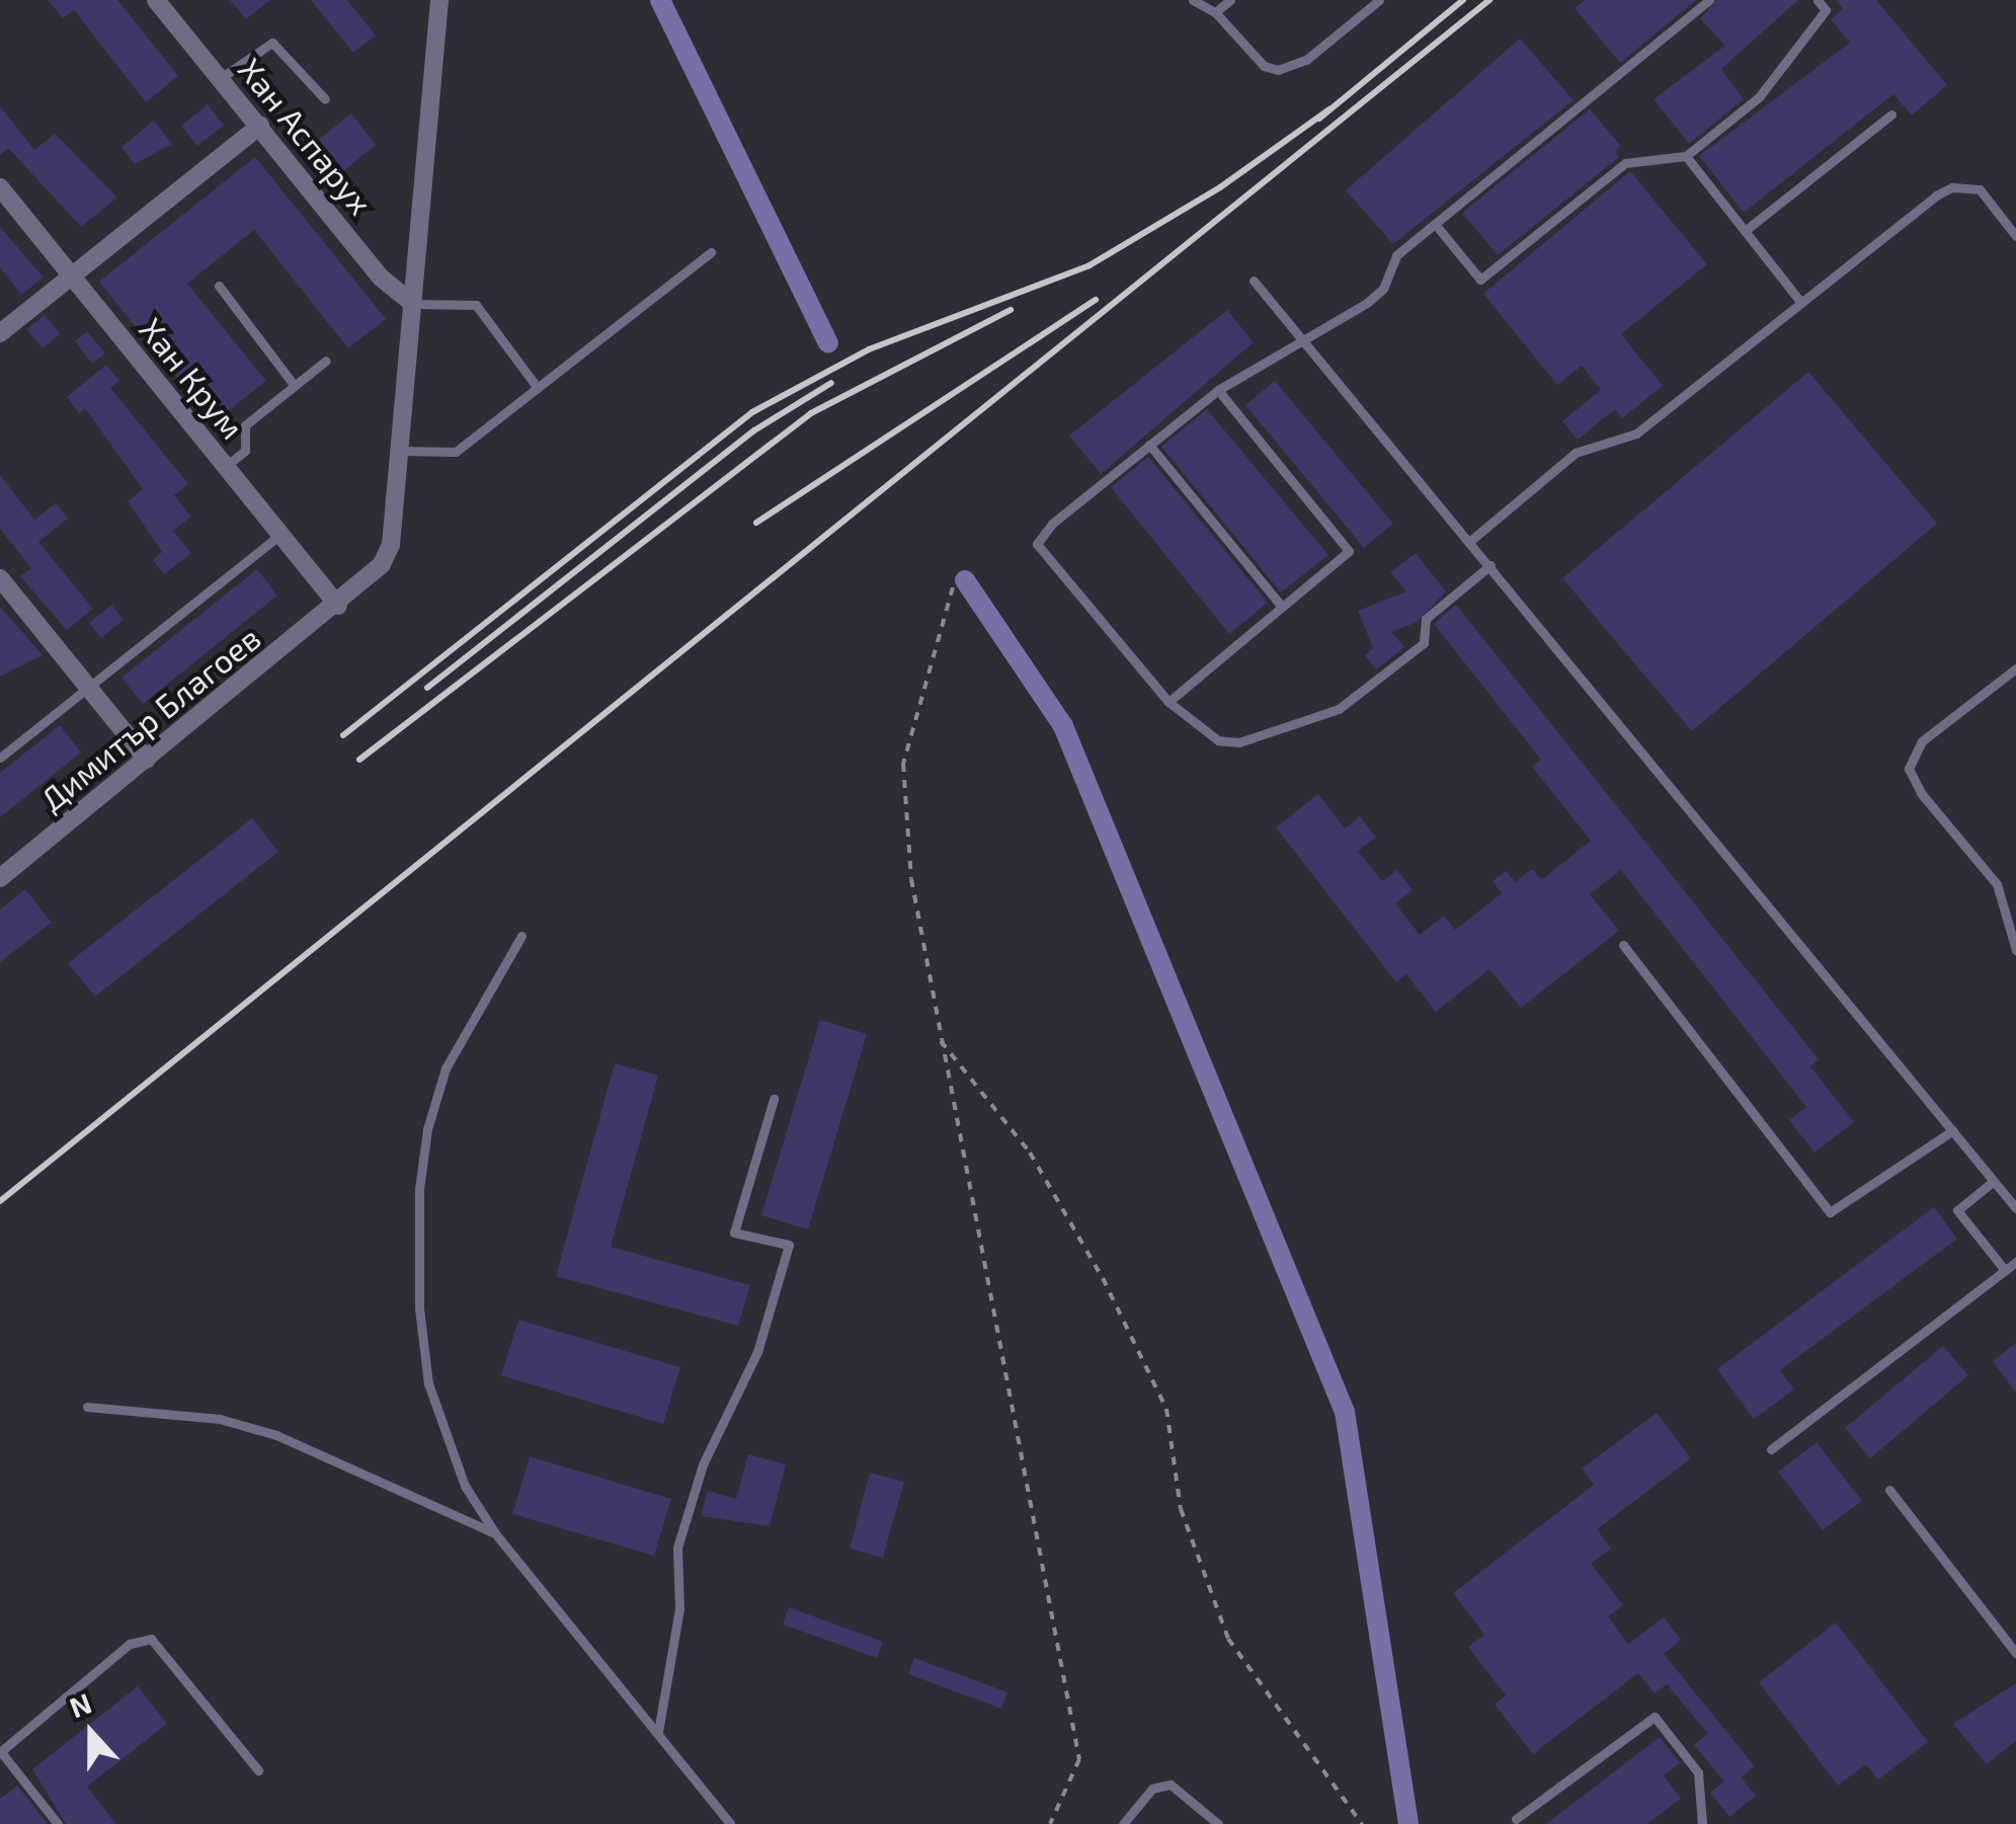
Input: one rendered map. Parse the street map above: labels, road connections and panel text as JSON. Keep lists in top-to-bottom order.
{
  "streets": {
    "street": ["Хан Аспарух", "Хан Крум", "Димитър Благоев"]
  },
  "crossings": [
    ["Хан Аспарух", "Димитър Благоев"],
    ["Хан Крум", "Димитър Благоев"]
  ],
  "north": "top"
}
